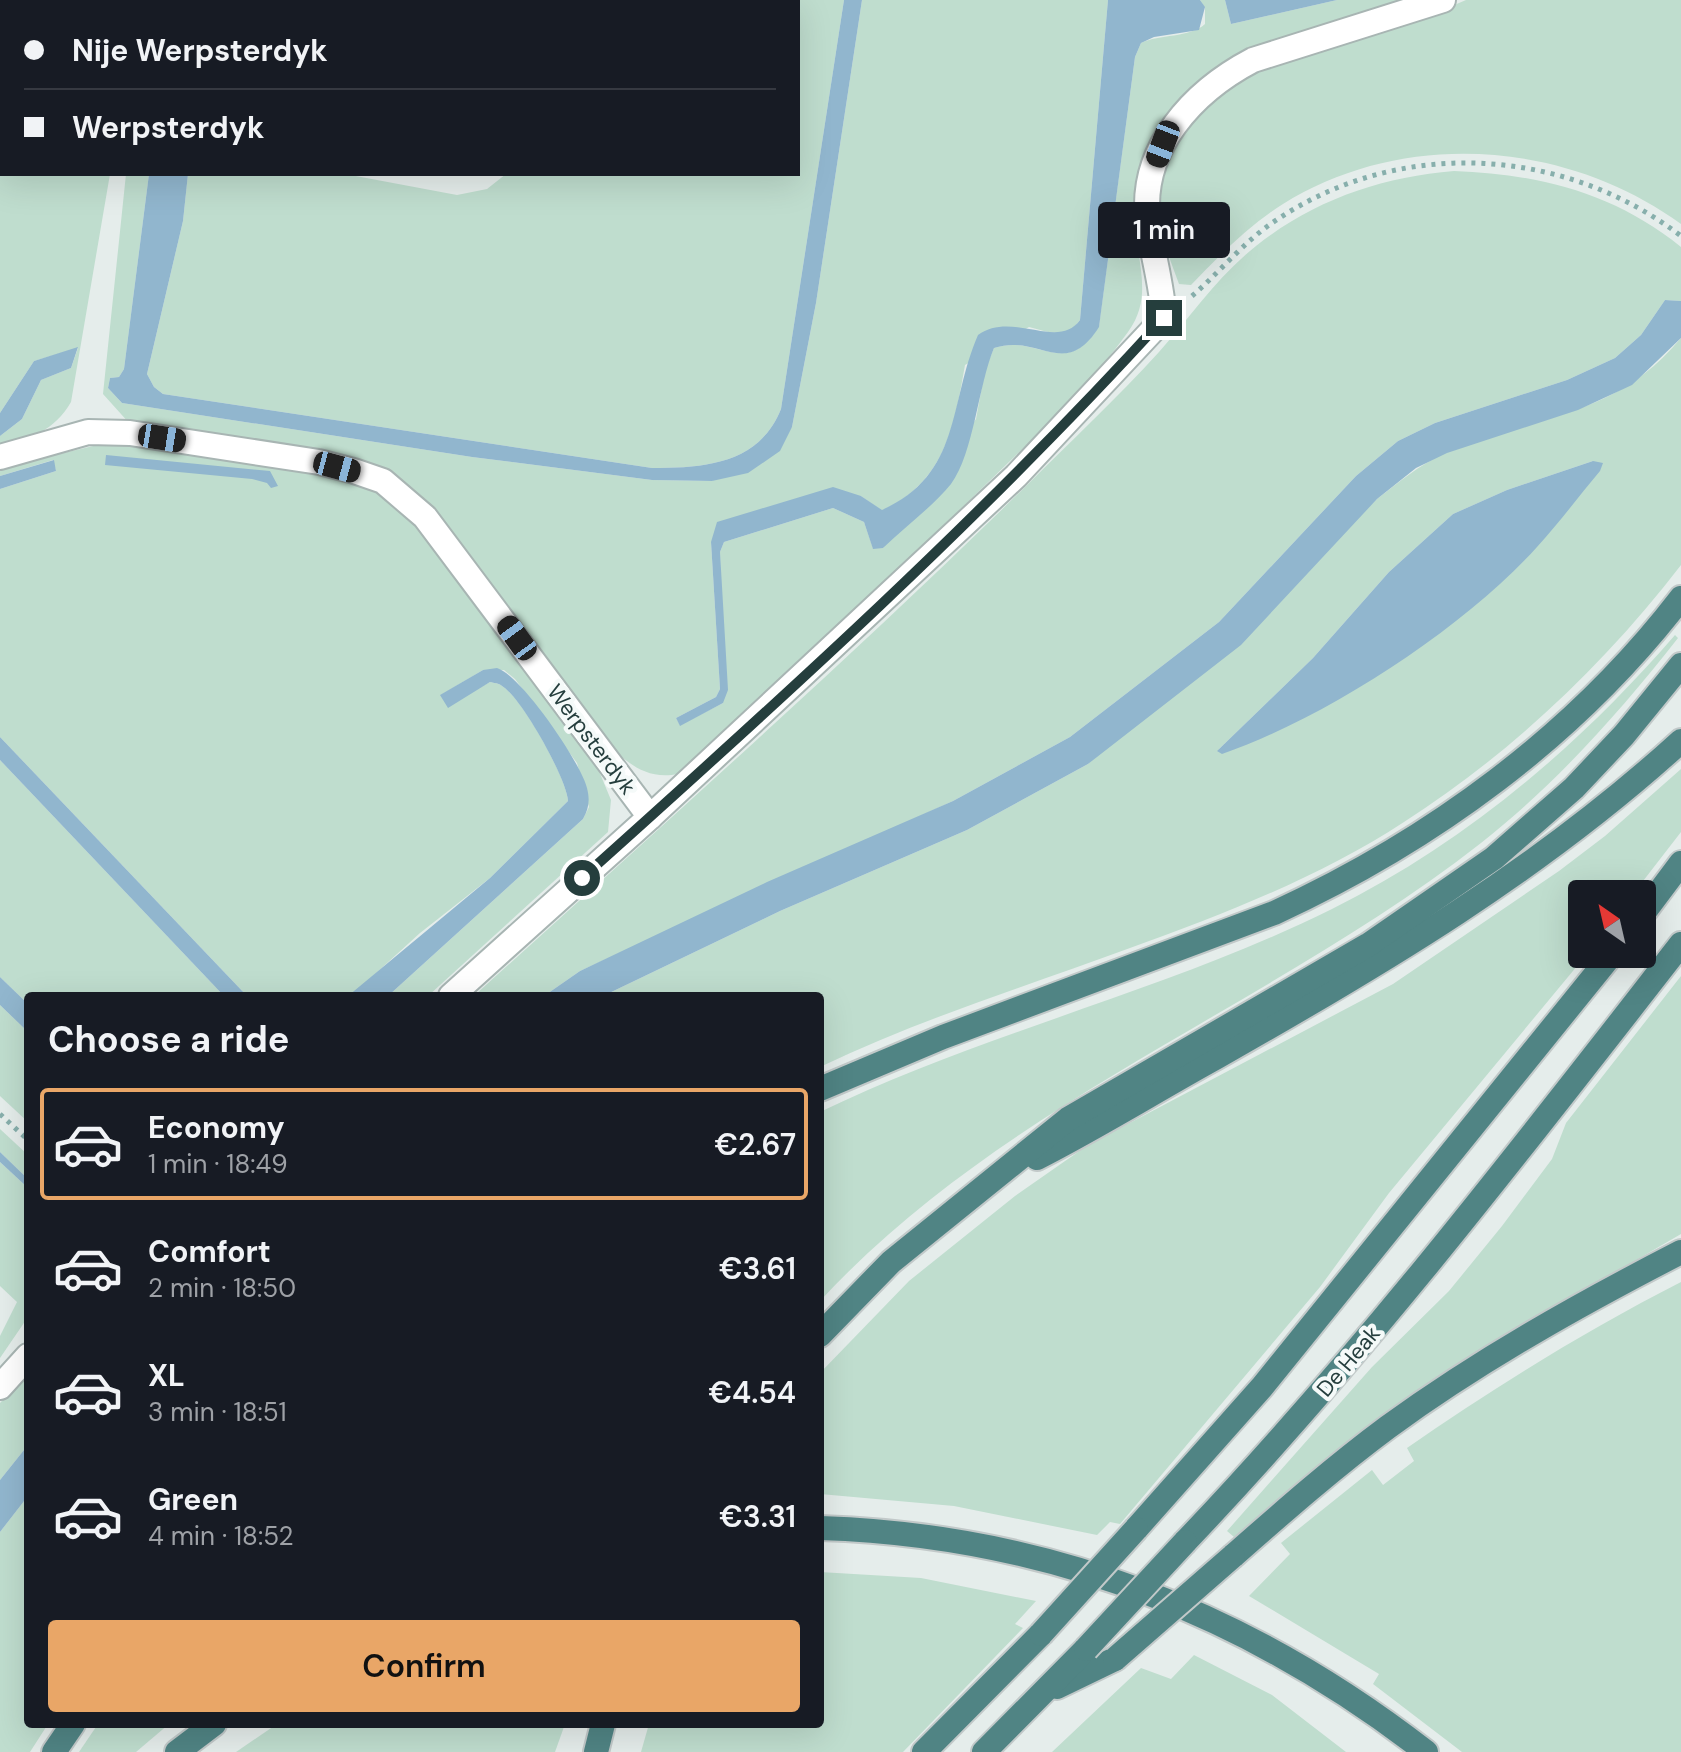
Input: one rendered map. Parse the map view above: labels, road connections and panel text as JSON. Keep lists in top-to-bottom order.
{
  "streets": {
    "highway": ["De Heak"],
    "lane": ["Werpsterdyk"]
  },
  "north": "top left",
  "page": {
    "banner": ["Nije Werpsterdyk", "Werpsterdyk"],
    "bubble": "1 min",
    "heading": "Choose a ride",
    "list": [
      {
        "name": "Economy",
        "note": "1 min · 18:49",
        "value": "€2.67"
      },
      {
        "name": "Comfort",
        "note": "2 min · 18:50",
        "value": "€3.61"
      },
      {
        "name": "XL",
        "note": "3 min · 18:51",
        "value": "€4.54"
      },
      {
        "name": "Green",
        "note": "4 min · 18:52",
        "value": "€3.31"
      }
    ],
    "buttons": "Confirm"
  }
}
